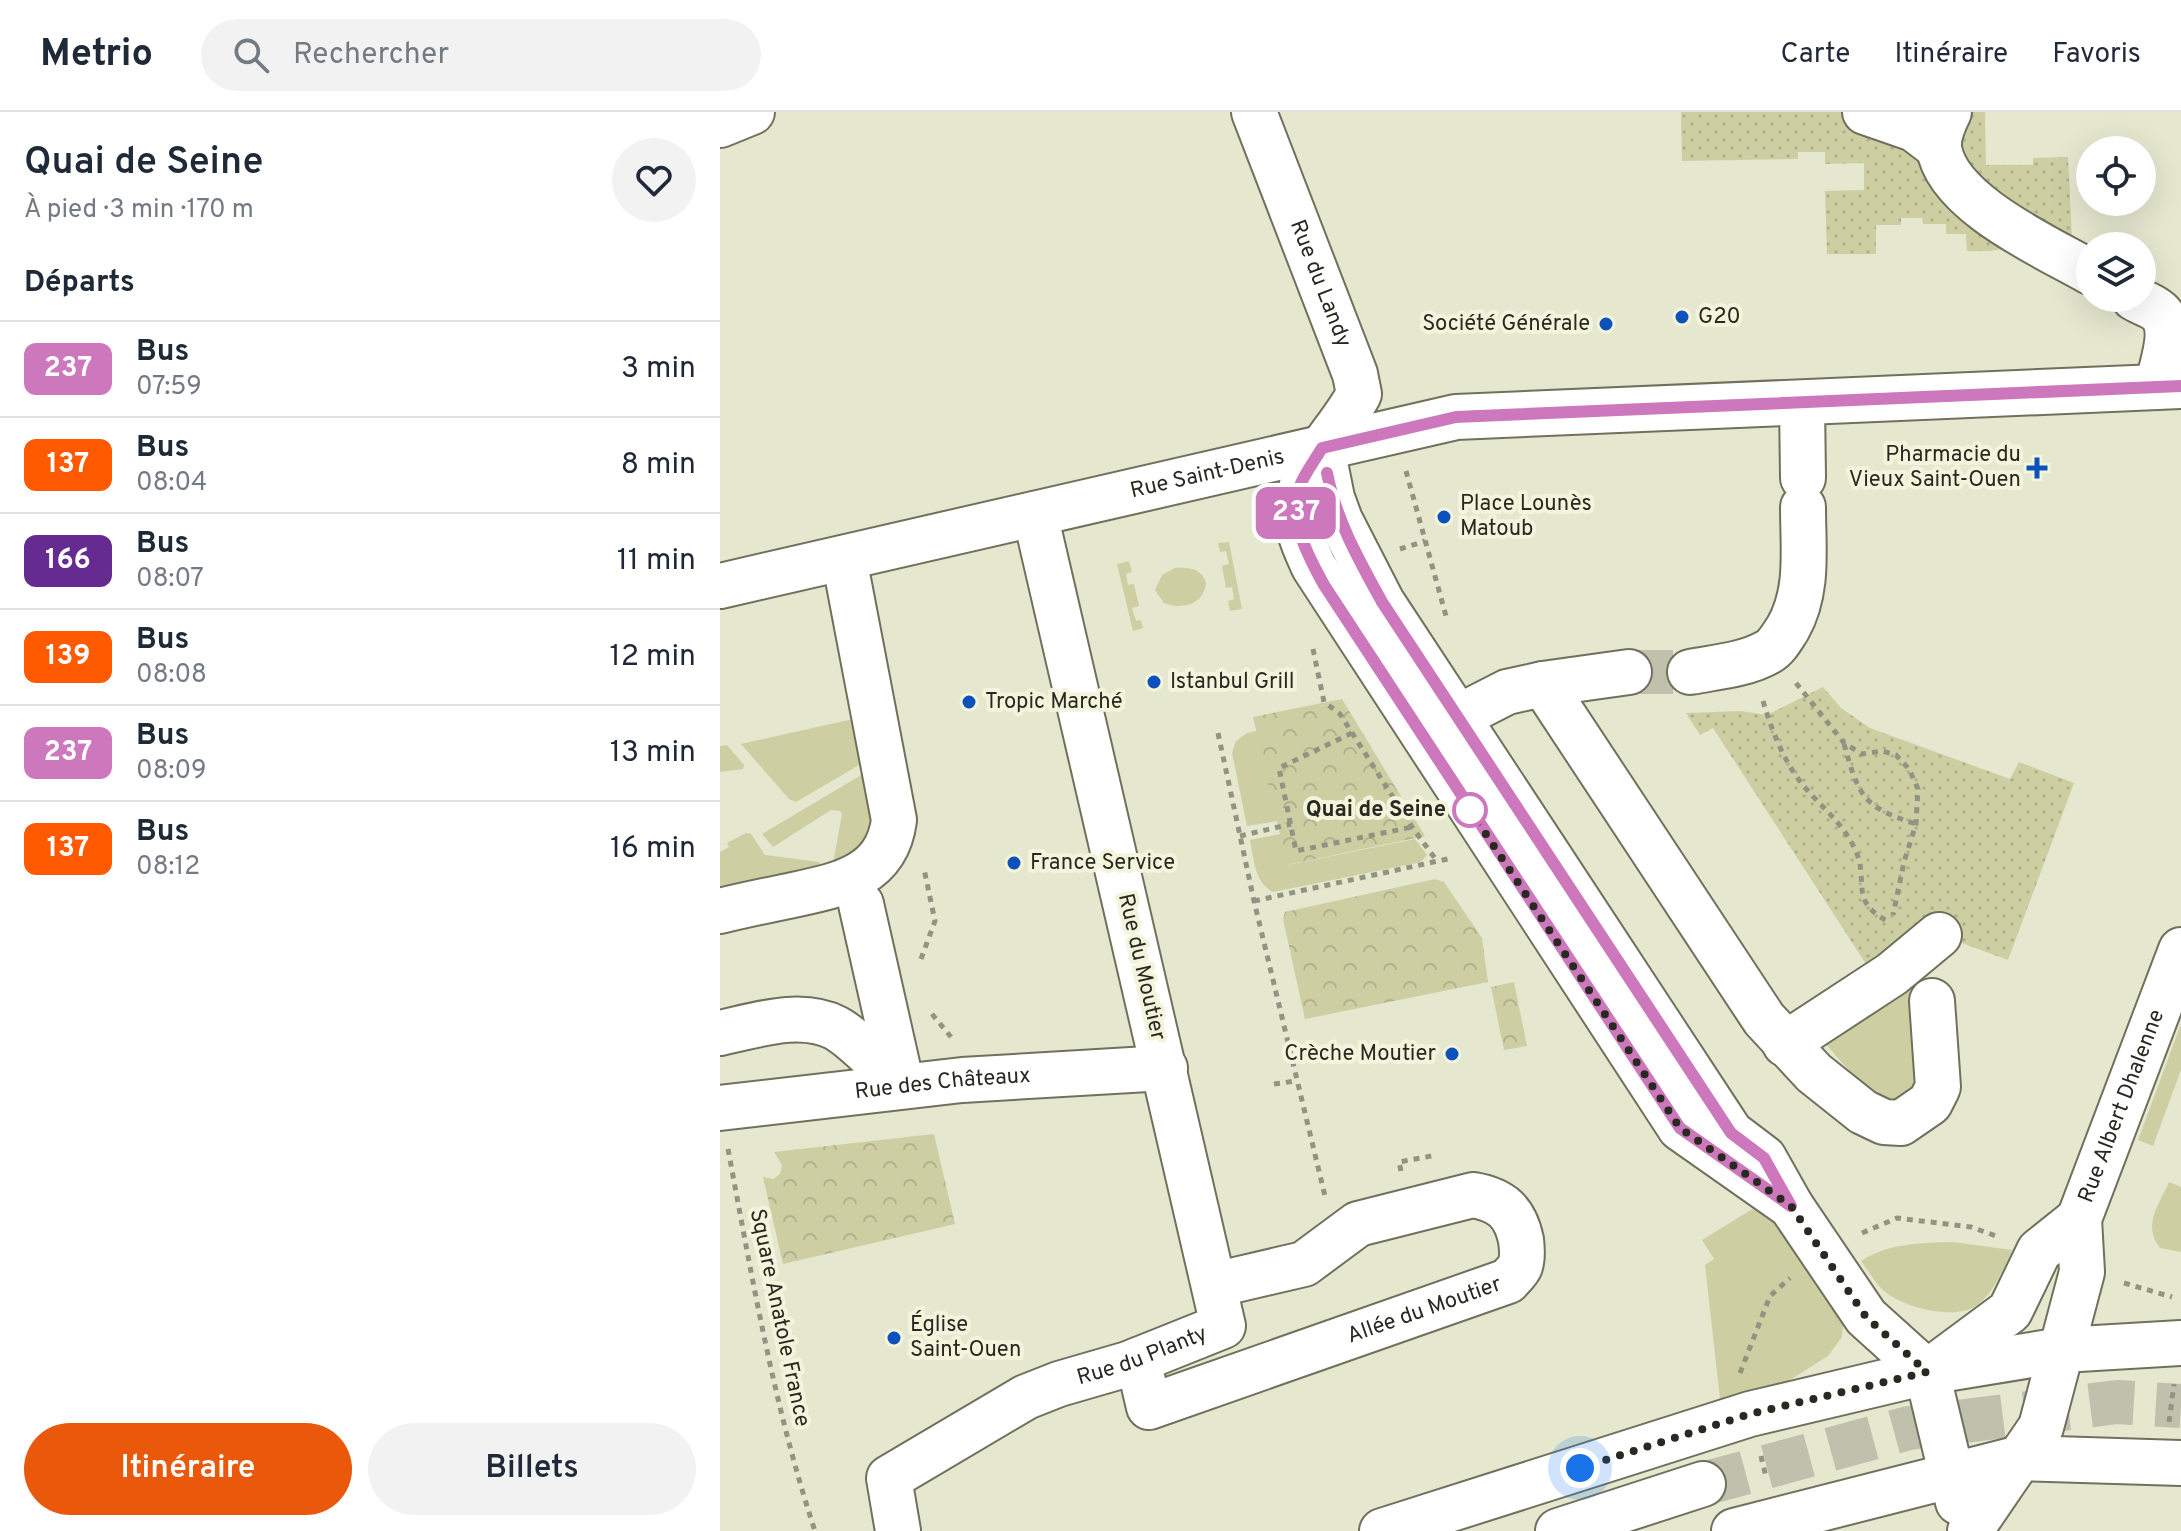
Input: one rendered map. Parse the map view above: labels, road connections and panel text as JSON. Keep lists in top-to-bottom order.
{
  "streets": {
    "main road": [
      "Rue du Landy",
      "Rue Saint-Denis",
      "Rue du Moutier",
      "Rue des Châteaux",
      "Rue Albert Dhalenne",
      "Allée du Moutier",
      "Rue du Planty"
    ],
    "path": ["Square Anatole France"]
  },
  "crossings": [
    ["Rue du Landy", "Rue Saint-Denis"],
    ["Rue du Landy", "Rue Albert Dhalenne"],
    ["Rue Saint-Denis", "Rue du Moutier"],
    ["Rue du Moutier", "Rue des Châteaux"],
    ["Rue du Moutier", "Allée du Moutier"],
    ["Rue du Moutier", "Rue du Planty"],
    ["Rue des Châteaux", "Square Anatole France"],
    ["Allée du Moutier", "Rue du Planty"]
  ],
  "places": {
    "other": [
      "G20",
      "Société Générale",
      "Place Lounès Matoub",
      "Istanbul Grill",
      "Tropic Marché",
      "Quai de Seine",
      "France Service",
      "Crèche Moutier",
      "Église Saint-Ouen"
    ],
    "health": ["Pharmacie du Vieux Saint-Ouen"]
  },
  "lines": ["bus line 237"],
  "page": {
    "header": "Metrio",
    "search": "Rechercher",
    "nav": ["Carte", "Itinéraire", "Favoris"],
    "heading": [
      ["Quai de Seine", "À pied · 3 min · 170 m"],
      "Départs"
    ],
    "on_map": "237",
    "list": [
      {
        "mark": "237",
        "name": "Bus",
        "note": "07:59",
        "value": "3 min"
      },
      {
        "mark": "137",
        "name": "Bus",
        "note": "08:04",
        "value": "8 min"
      },
      {
        "mark": "166",
        "name": "Bus",
        "note": "08:07",
        "value": "11 min"
      },
      {
        "mark": "139",
        "name": "Bus",
        "note": "08:08",
        "value": "12 min"
      },
      {
        "mark": "237",
        "name": "Bus",
        "note": "08:09",
        "value": "13 min"
      },
      {
        "mark": "137",
        "name": "Bus",
        "note": "08:12",
        "value": "16 min"
      }
    ],
    "buttons": ["Itinéraire", "Billets"]
  }
}
